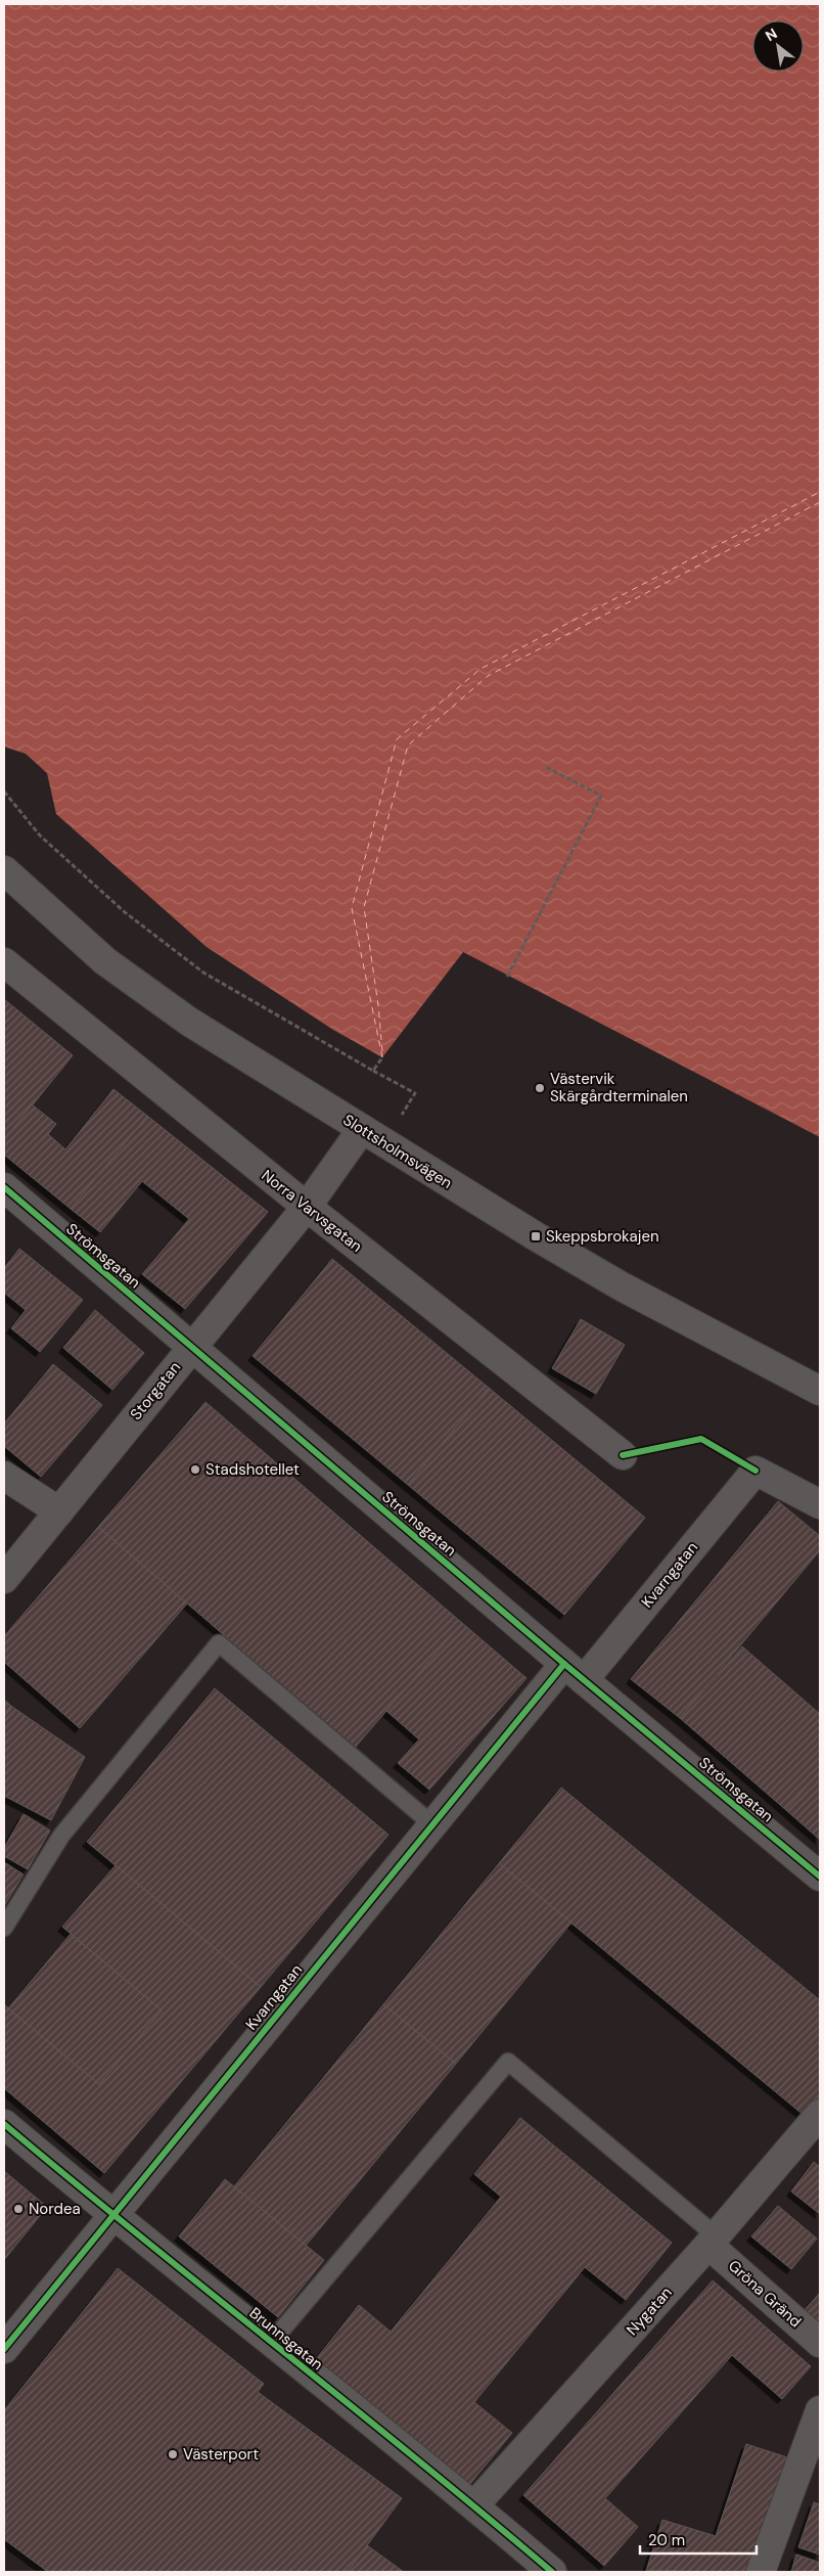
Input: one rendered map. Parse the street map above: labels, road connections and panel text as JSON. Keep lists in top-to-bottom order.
{
  "streets": {
    "street": [
      "Slottsholmsvägen",
      "Norra Varvsgatan",
      "Strömsgatan",
      "Storgatan",
      "Kvarngatan",
      "Gröna Gränd",
      "Nygatan",
      "Brunnsgatan"
    ]
  },
  "crossings": [
    ["Slottsholmsvägen", "Storgatan"],
    ["Norra Varvsgatan", "Storgatan"],
    ["Strömsgatan", "Storgatan"],
    ["Strömsgatan", "Kvarngatan"],
    ["Kvarngatan", "Brunnsgatan"],
    ["Gröna Gränd", "Nygatan"],
    ["Nygatan", "Brunnsgatan"]
  ],
  "places": {
    "other": [
      "Västervik Skärgårdterminalen",
      "Stadshotellet",
      "Nordea",
      "Västerport"
    ],
    "transit": ["Skeppsbrokajen"]
  },
  "scale_bar": "20 m",
  "north": "top left"
}
